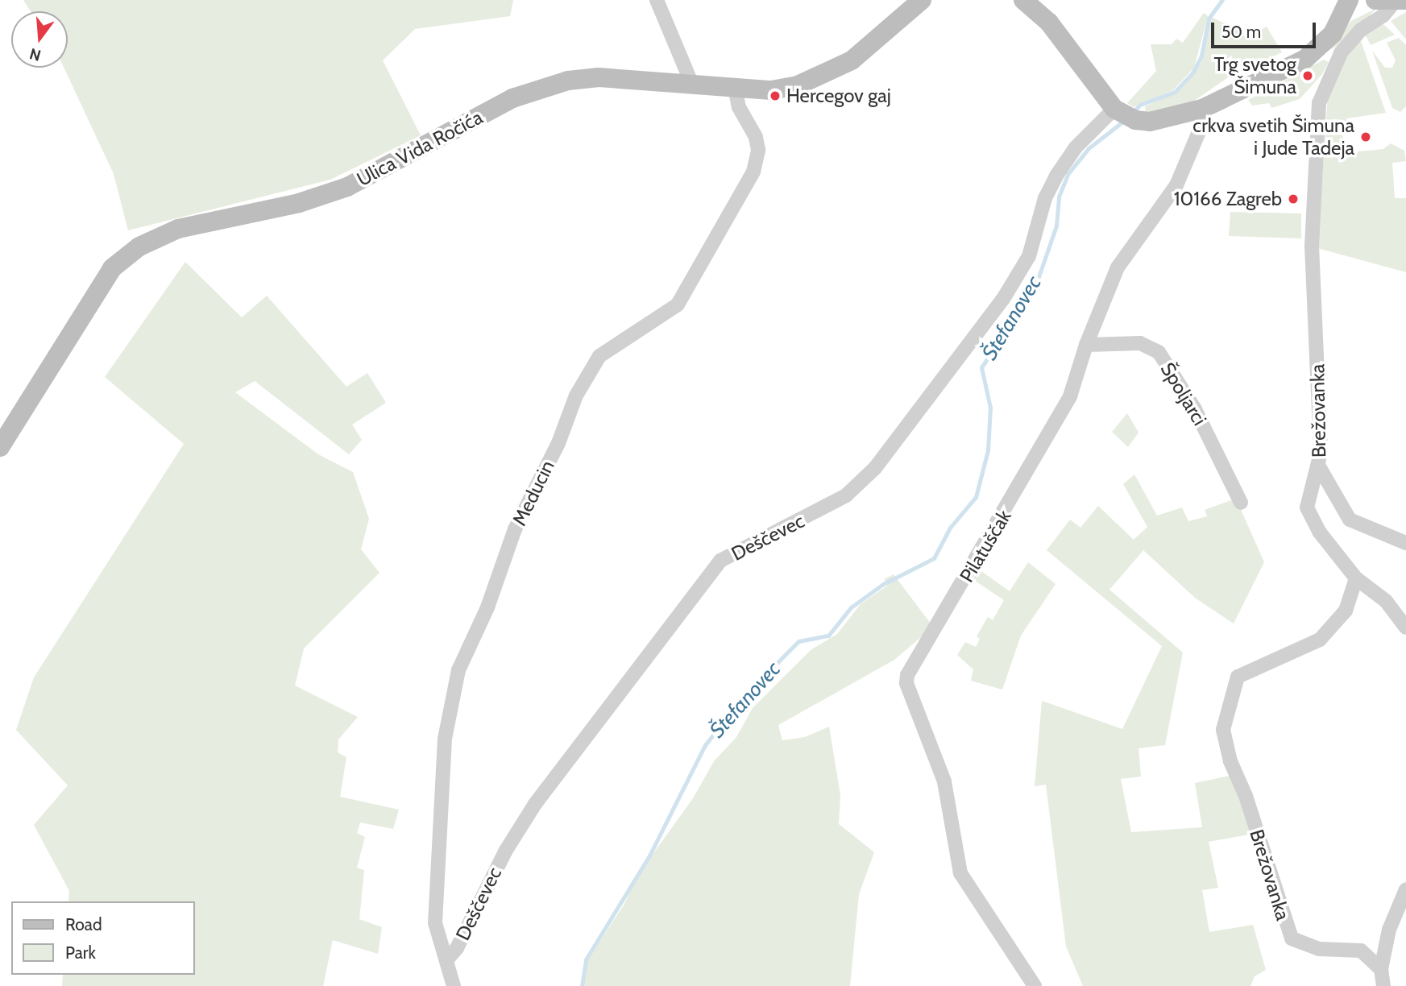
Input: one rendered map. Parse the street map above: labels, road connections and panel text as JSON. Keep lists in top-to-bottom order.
{
  "streets": {
    "main road": ["Ulica Vida Ročića"],
    "street": [
      "Špoljarci",
      "Brežovanka",
      "Meducin",
      "Deščevec",
      "Pilatuščak"
    ]
  },
  "crossings": [
    ["Ulica Vida Ročića", "Meducin"],
    ["Špoljarci", "Pilatuščak"],
    ["Meducin", "Deščevec"]
  ],
  "water": ["Štefanovec"],
  "places": [
    "Trg svetog Šimuna",
    "Hercegov gaj",
    "crkva svetih Šimuna i Jude Tadeja",
    "10166 Zagreb"
  ],
  "legend": ["Road", "Park"],
  "scale_bar": "50 m",
  "north": "bottom"
}
